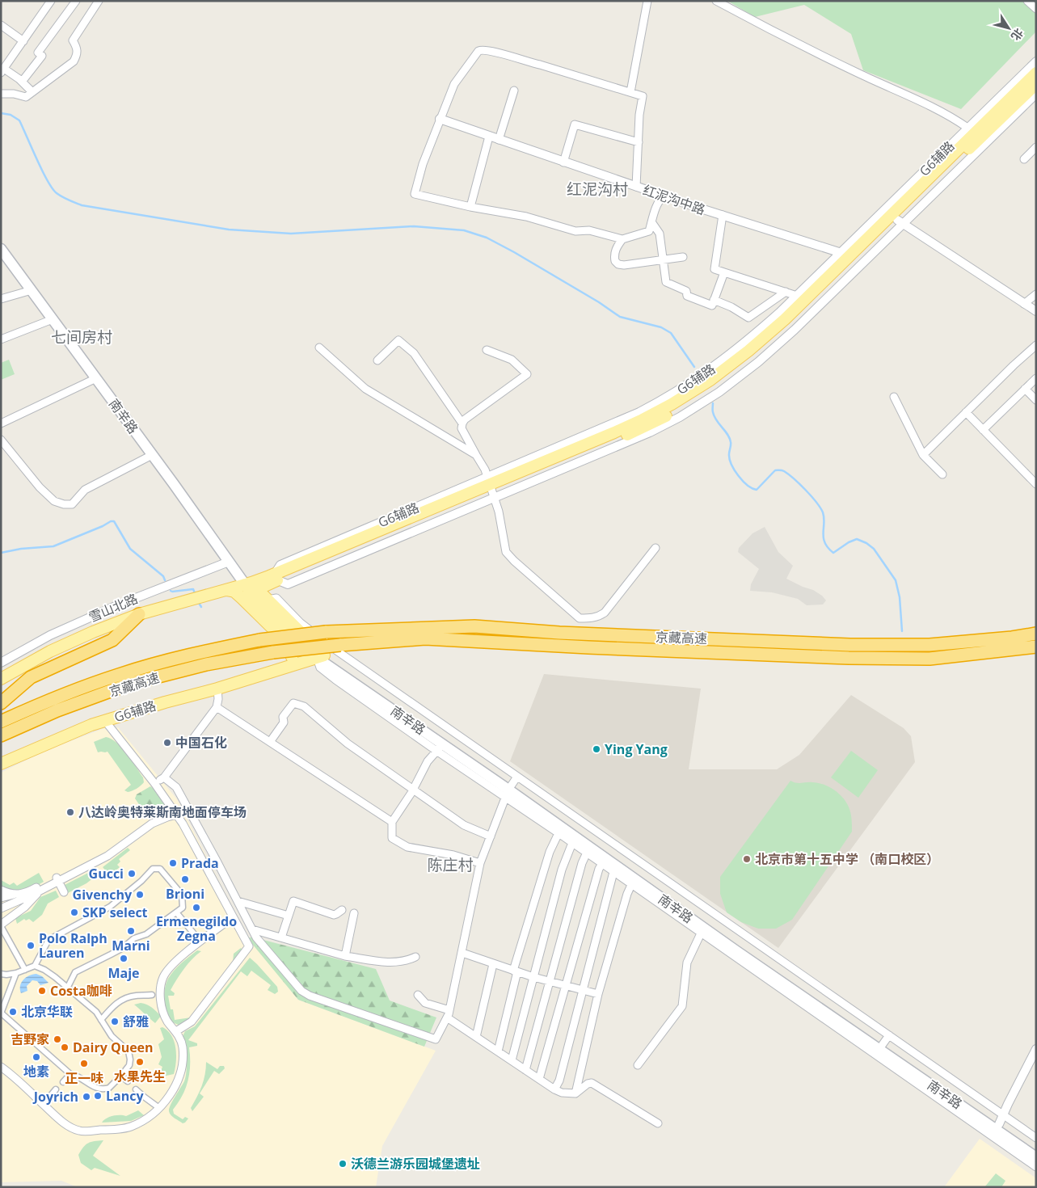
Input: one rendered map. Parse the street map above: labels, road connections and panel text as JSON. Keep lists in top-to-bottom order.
{
  "streets": {
    "highway": ["京藏高速"],
    "main road": ["G6辅路", "南辛路"],
    "street": ["红泥沟中路", "雪山北路"]
  },
  "crossings": [
    ["G6辅路", "红泥沟中路"],
    ["G6辅路", "南辛路"],
    ["南辛路", "雪山北路"]
  ],
  "districts": ["红泥沟村", "七间房村", "陈庄村"],
  "places": [
    "中国石化",
    "Ying Yang",
    "八达岭奥特莱斯南地面停车场",
    "北京市第十五中学 （南口校区）",
    "Prada",
    "Gucci",
    "Brioni",
    "Givenchy",
    "Ermenegildo Zegna",
    "SKP select",
    "Marni",
    "Polo Ralph Lauren",
    "Maje",
    "Costa咖啡",
    "北京华联",
    "舒雅",
    "吉野家",
    "Dairy Queen",
    "地素",
    "水果先生",
    "正一味",
    "Lancy",
    "Joyrich",
    "沃德兰游乐园城堡遗址"
  ],
  "north": "bottom right"
}
